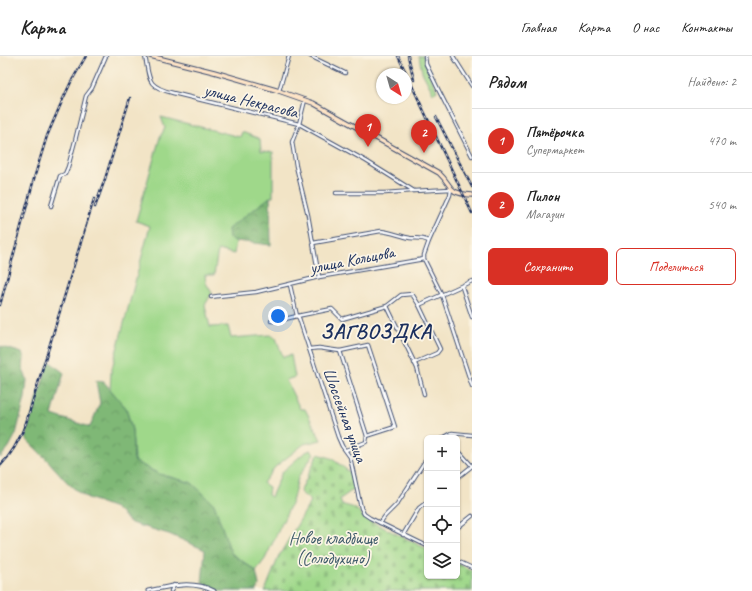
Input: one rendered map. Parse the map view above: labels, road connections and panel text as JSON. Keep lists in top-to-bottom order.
{
  "streets": {
    "street": ["улица Некрасова", "улица Кольцова", "Шоссейная улица"]
  },
  "crossings": [
    ["улица Кольцова", "Шоссейная улица"]
  ],
  "districts": ["ЗАГВОЗДКА"],
  "parks": ["Новое кладбище (Солодухино)"],
  "north": "bottom right",
  "page": {
    "header": "Карта",
    "nav": [
      "Главная",
      "Карта",
      "О нас",
      "Контакты"
    ],
    "heading": ["Рядом", "Найдено: 2"],
    "list": [
      {
        "mark": "1",
        "name": "Пятёрочка",
        "note": "Супермаркет",
        "value": "470 m"
      },
      {
        "mark": "2",
        "name": "Пилон",
        "note": "Магазин",
        "value": "540 m"
      }
    ],
    "pins": ["1", "2"],
    "buttons": ["Сохранить", "Поделиться"],
    "map_buttons": ["+", "−"]
  }
}
